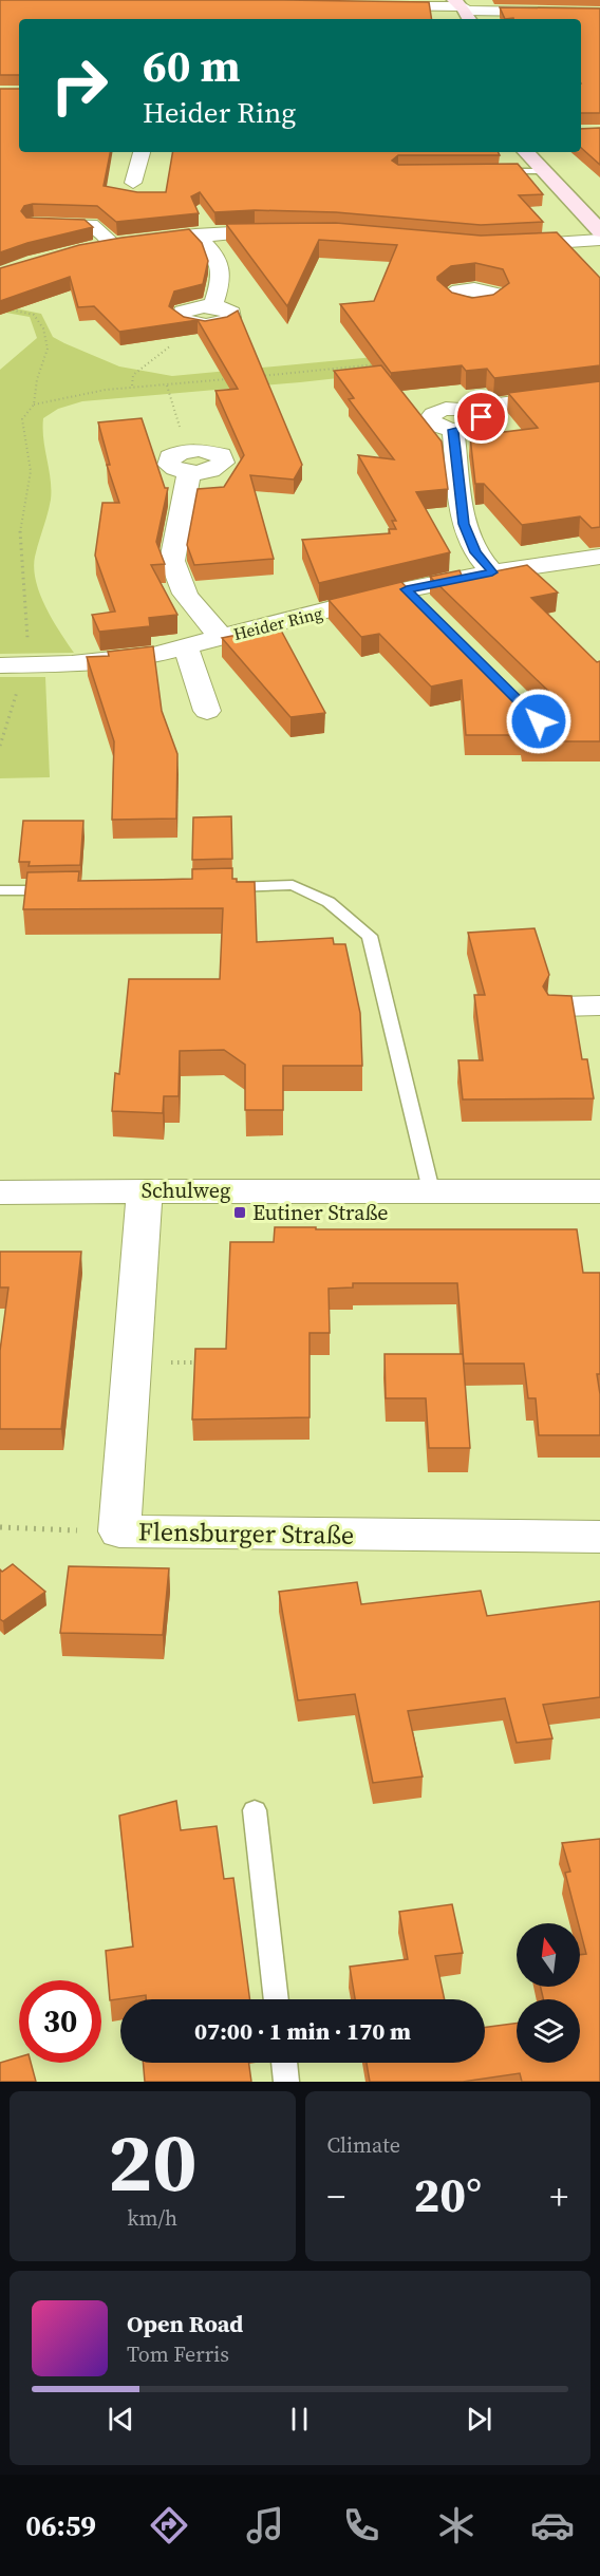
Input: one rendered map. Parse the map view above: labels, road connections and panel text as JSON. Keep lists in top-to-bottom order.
{
  "streets": {
    "street": ["Heider Ring", "Schulweg", "Flensburger Straße"]
  },
  "crossings": [
    ["Schulweg", "Flensburger Straße"]
  ],
  "places": {
    "transit": ["Eutiner Straße"]
  },
  "north": "top",
  "page": {
    "turn": ["60 m", "Heider Ring"],
    "limit": "30",
    "trip": "07:00 · 1 min · 170 m",
    "tile": [
      ["20", "km/h"],
      "Climate"
    ],
    "heat": ["−", "20°", "+"],
    "song": ["Open Road", "Tom Ferris"],
    "tabs": "06:59"
  }
}
